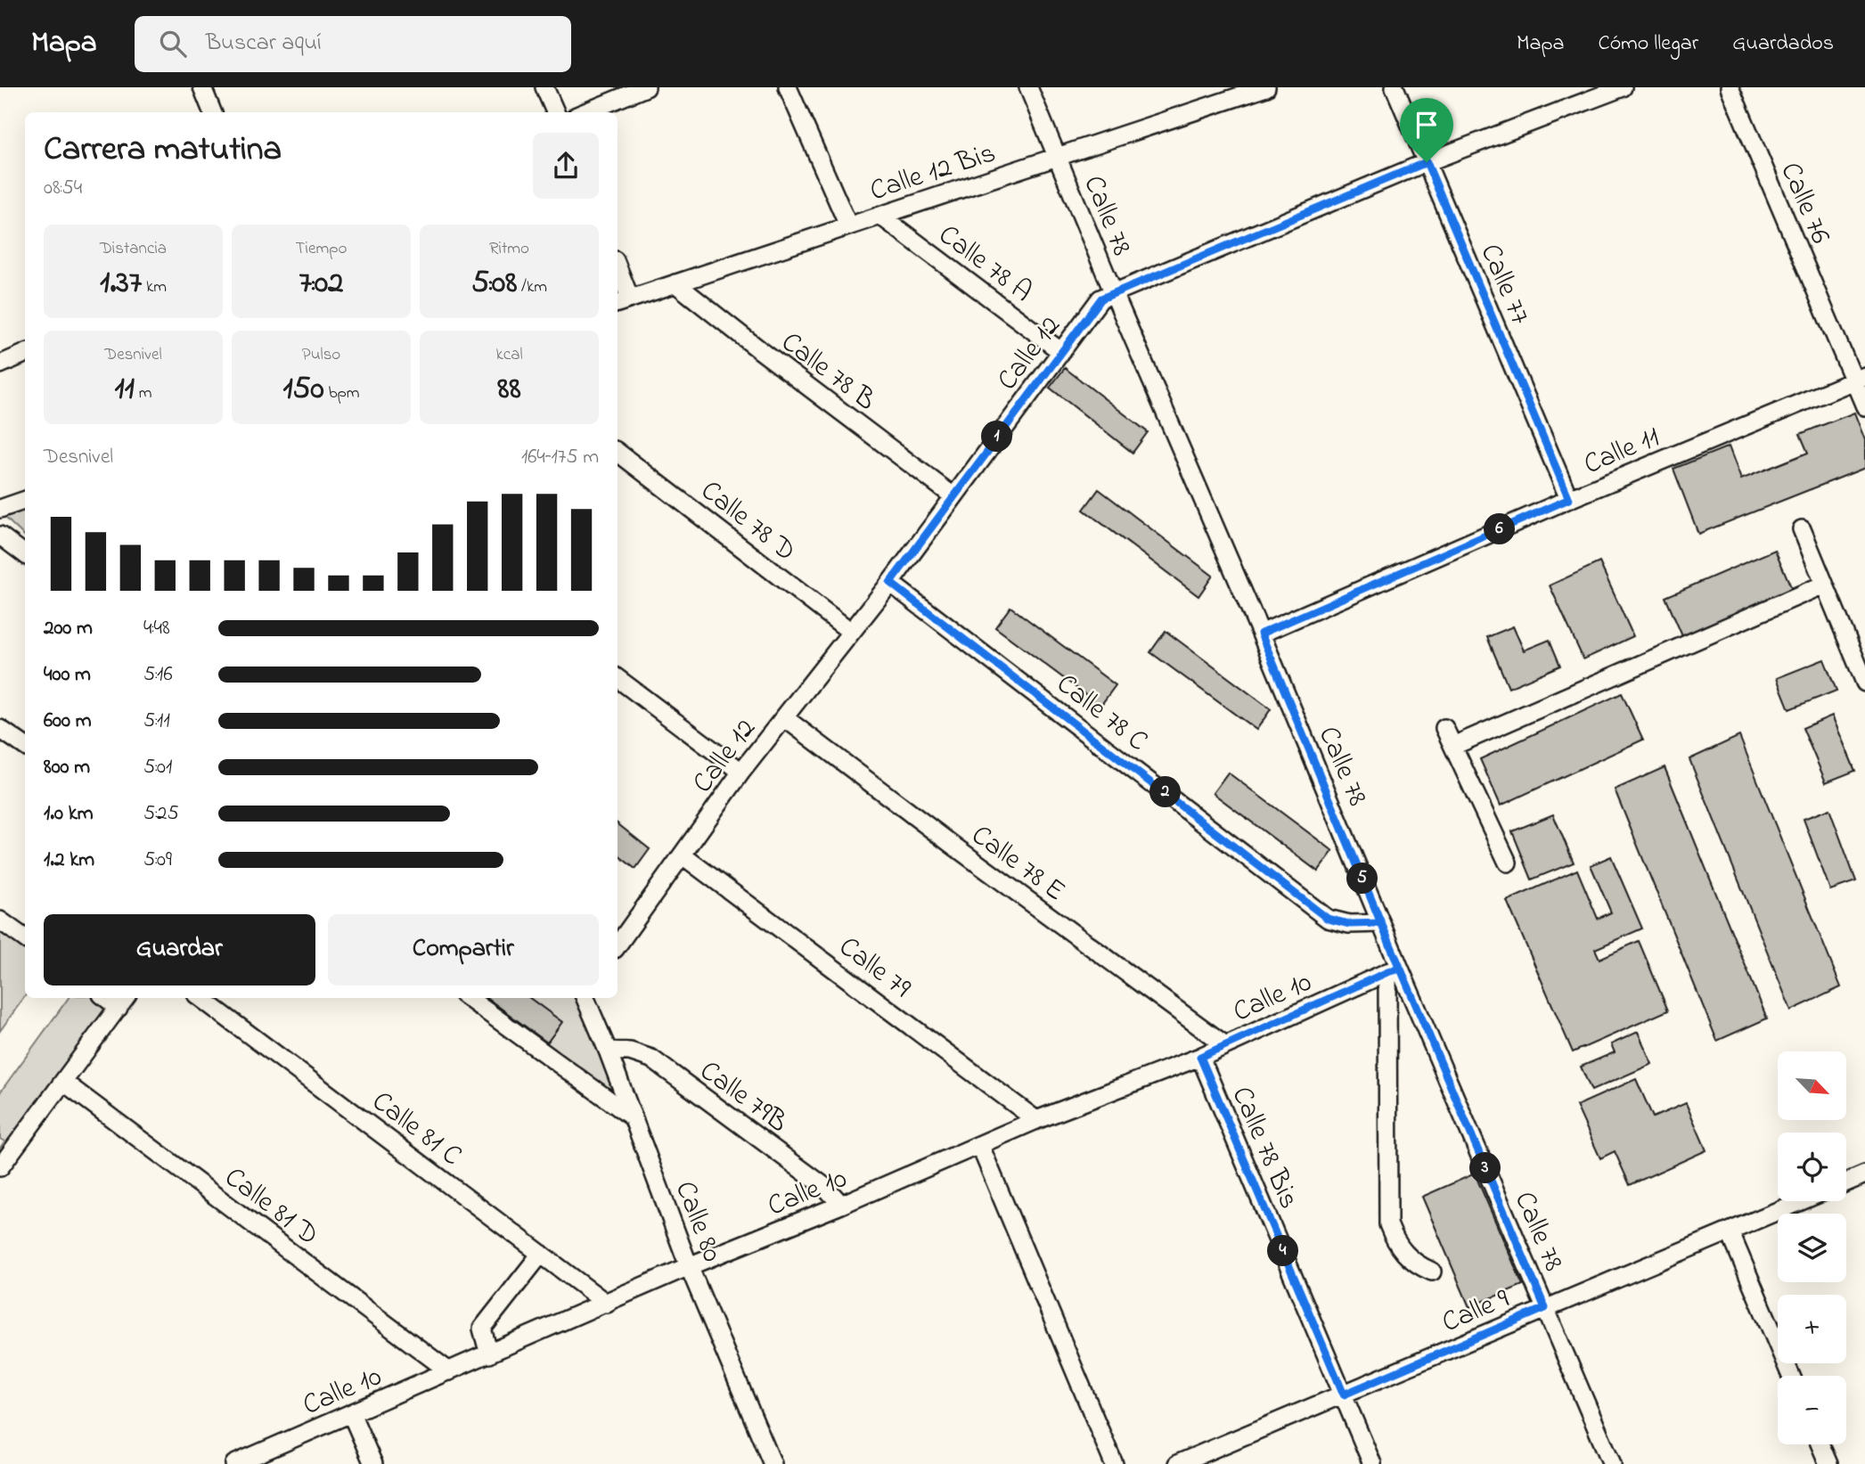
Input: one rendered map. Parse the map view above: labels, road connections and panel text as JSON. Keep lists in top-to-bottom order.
{
  "streets": {
    "street": [
      "Calle 12 Bis",
      "Calle 76",
      "Calle 78",
      "Calle 78 A",
      "Calle 77",
      "Calle 12",
      "Calle 78 B",
      "Calle 11",
      "Calle 78 D",
      "Calle 78 C",
      "Calle 78 E",
      "Calle 79",
      "Calle 10",
      "Calle 79B",
      "Calle 81 C",
      "Calle 78 Bis",
      "Calle 81 D",
      "Calle 80",
      "Calle 9"
    ]
  },
  "crossings": [
    ["Calle 12 Bis", "Calle 78"],
    ["Calle 12 Bis", "Calle 78 A"],
    ["Calle 12 Bis", "Calle 78 B"],
    ["Calle 76", "Calle 11"],
    ["Calle 78", "Calle 12"],
    ["Calle 78", "Calle 11"],
    ["Calle 78", "Calle 78 C"],
    ["Calle 78", "Calle 10"],
    ["Calle 78", "Calle 9"],
    ["Calle 78 A", "Calle 12"],
    ["Calle 77", "Calle 12"],
    ["Calle 77", "Calle 11"],
    ["Calle 12", "Calle 78 B"],
    ["Calle 12", "Calle 78 D"],
    ["Calle 12", "Calle 78 C"],
    ["Calle 12", "Calle 78 E"],
    ["Calle 12", "Calle 79"],
    ["Calle 78 E", "Calle 10"],
    ["Calle 79", "Calle 10"],
    ["Calle 10", "Calle 79B"],
    ["Calle 10", "Calle 81 C"],
    ["Calle 10", "Calle 78 Bis"],
    ["Calle 10", "Calle 81 D"],
    ["Calle 10", "Calle 80"],
    ["Calle 79B", "Calle 80"],
    ["Calle 78 Bis", "Calle 9"]
  ],
  "north": "bottom right",
  "page": {
    "header": "Mapa",
    "search": "Buscar aquí",
    "nav": ["Mapa", "Cómo llegar", "Guardados"],
    "heading": ["Carrera matutina", "08:54"],
    "stats": [
      ["Distancia", "1.37 km"],
      ["Tiempo", "7:02"],
      ["Ritmo", "5:08 /km"],
      ["Desnivel", "11 m"],
      ["Pulso", "150 bpm"],
      ["kcal", "88"]
    ],
    "pins": [
      "1",
      "6",
      "2",
      "5",
      "3",
      "4"
    ],
    "chart": ["Desnivel", "164–175 m"],
    "list": [
      {
        "name": "200 m",
        "note": "4:48"
      },
      {
        "name": "400 m",
        "note": "5:16"
      },
      {
        "name": "600 m",
        "note": "5:11"
      },
      {
        "name": "800 m",
        "note": "5:01"
      },
      {
        "name": "1.0 km",
        "note": "5:25"
      },
      {
        "name": "1.2 km",
        "note": "5:09"
      }
    ],
    "buttons": ["Guardar", "Compartir"],
    "map_buttons": ["+", "−"]
  }
}
